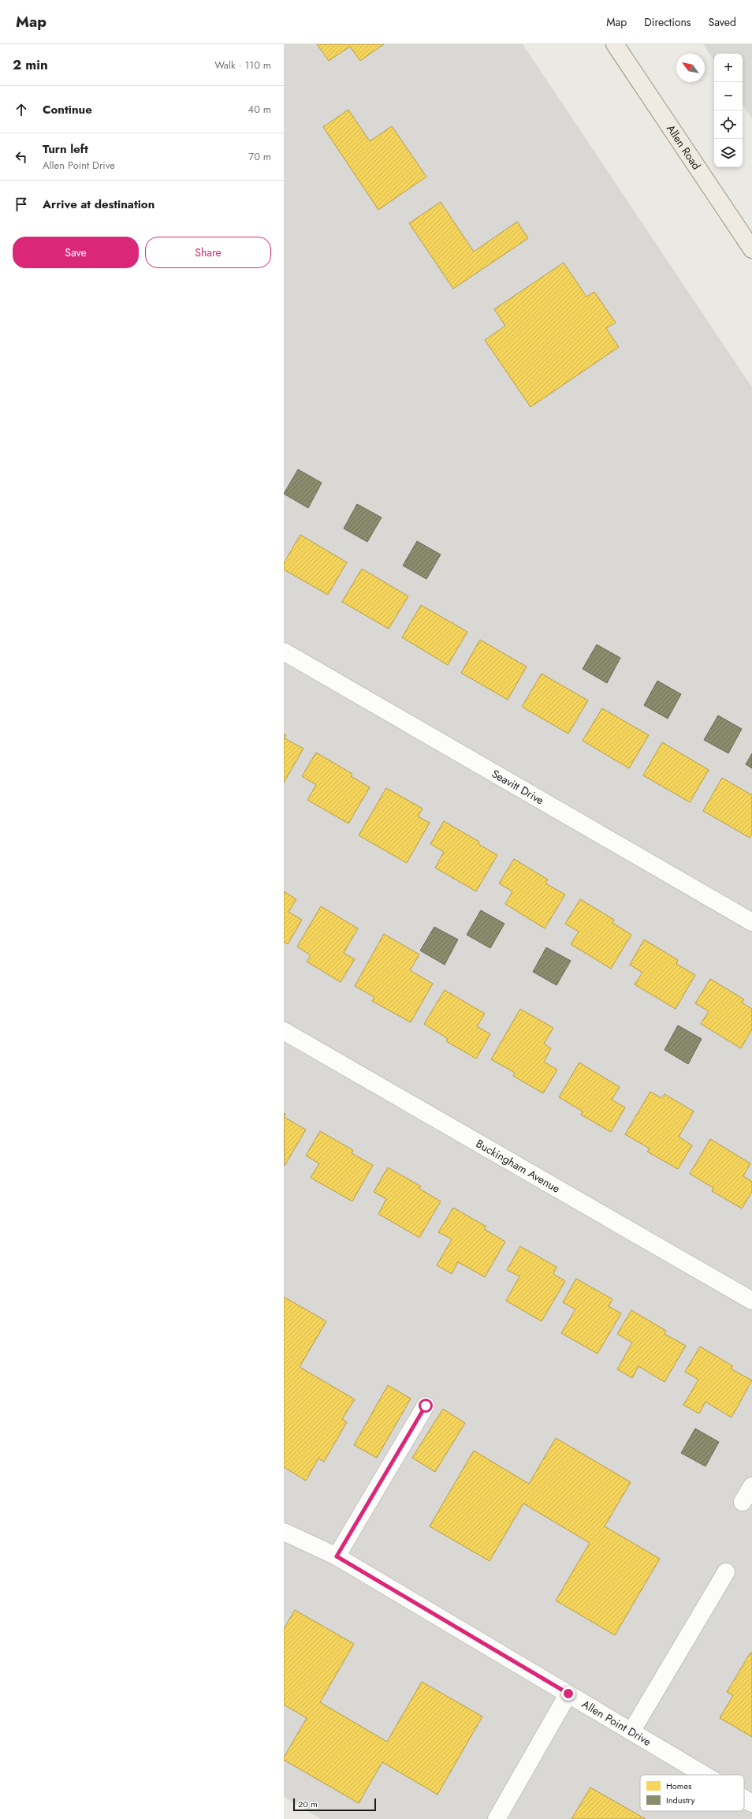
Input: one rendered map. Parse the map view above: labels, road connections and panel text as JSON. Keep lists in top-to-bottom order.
{
  "streets": {
    "main road": ["Allen Road"],
    "street": ["Seavitt Drive", "Buckingham Avenue", "Allen Point Drive"]
  },
  "legend": ["Homes", "Industry"],
  "scale_bar": "20 m",
  "north": "top left",
  "page": {
    "header": "Map",
    "nav": ["Map", "Directions", "Saved"],
    "heading": ["2 min", "Walk · 110 m"],
    "map_buttons": ["+", "−"],
    "list": [
      ["Continue", "40 m"],
      ["Turn left", "Allen Point Drive", "70 m"],
      "Arrive at destination"
    ],
    "buttons": ["Save", "Share"],
    "scale": "20 m"
  }
}
